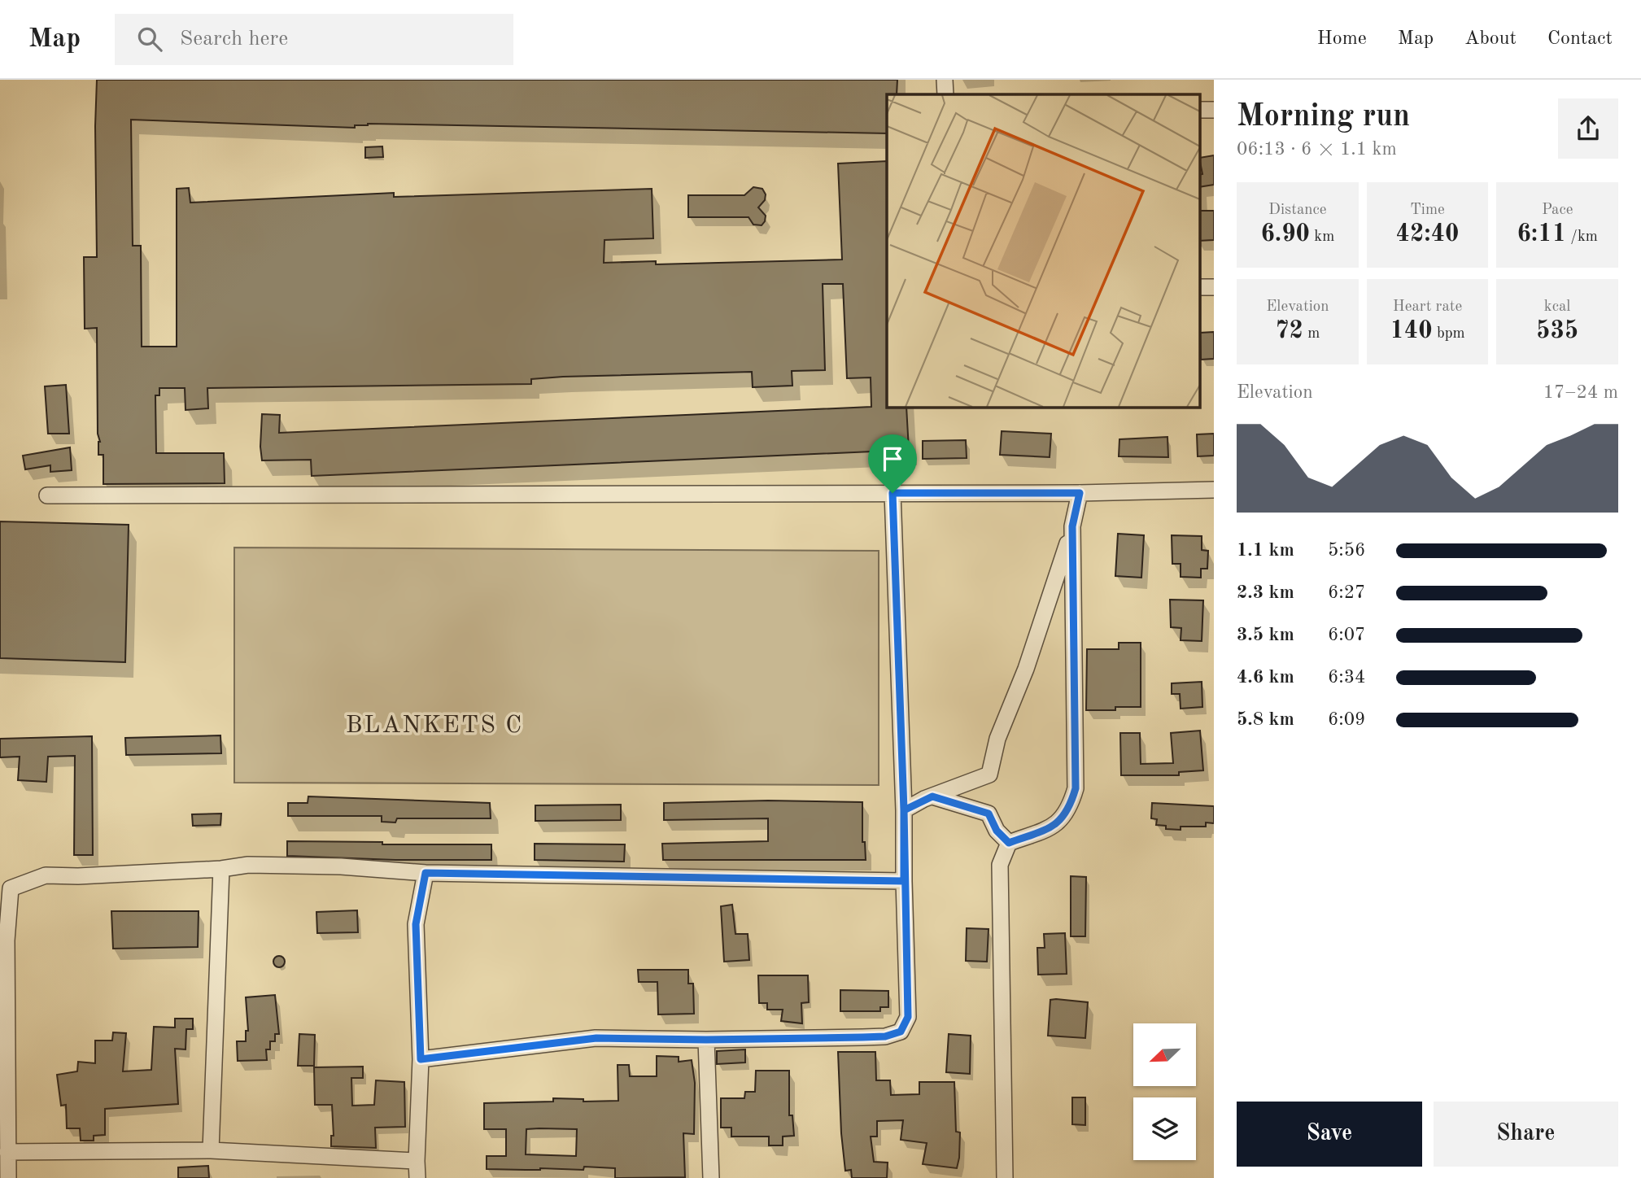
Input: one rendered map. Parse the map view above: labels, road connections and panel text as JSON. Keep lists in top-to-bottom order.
{
  "districts": ["BLANKETS C"],
  "north": "bottom left",
  "page": {
    "header": "Map",
    "search": "Search here",
    "nav": [
      "Home",
      "Map",
      "About",
      "Contact"
    ],
    "heading": ["Morning run", "06:13 · 6 × 1.1 km"],
    "stats": [
      ["Distance", "6.90 km"],
      ["Time", "42:40"],
      ["Pace", "6:11 /km"],
      ["Elevation", "72 m"],
      ["Heart rate", "140 bpm"],
      ["kcal", "535"]
    ],
    "chart": ["Elevation", "17–24 m"],
    "list": [
      {
        "name": "1.1 km",
        "note": "5:56"
      },
      {
        "name": "2.3 km",
        "note": "6:27"
      },
      {
        "name": "3.5 km",
        "note": "6:07"
      },
      {
        "name": "4.6 km",
        "note": "6:34"
      },
      {
        "name": "5.8 km",
        "note": "6:09"
      }
    ],
    "buttons": ["Save", "Share"]
  }
}
